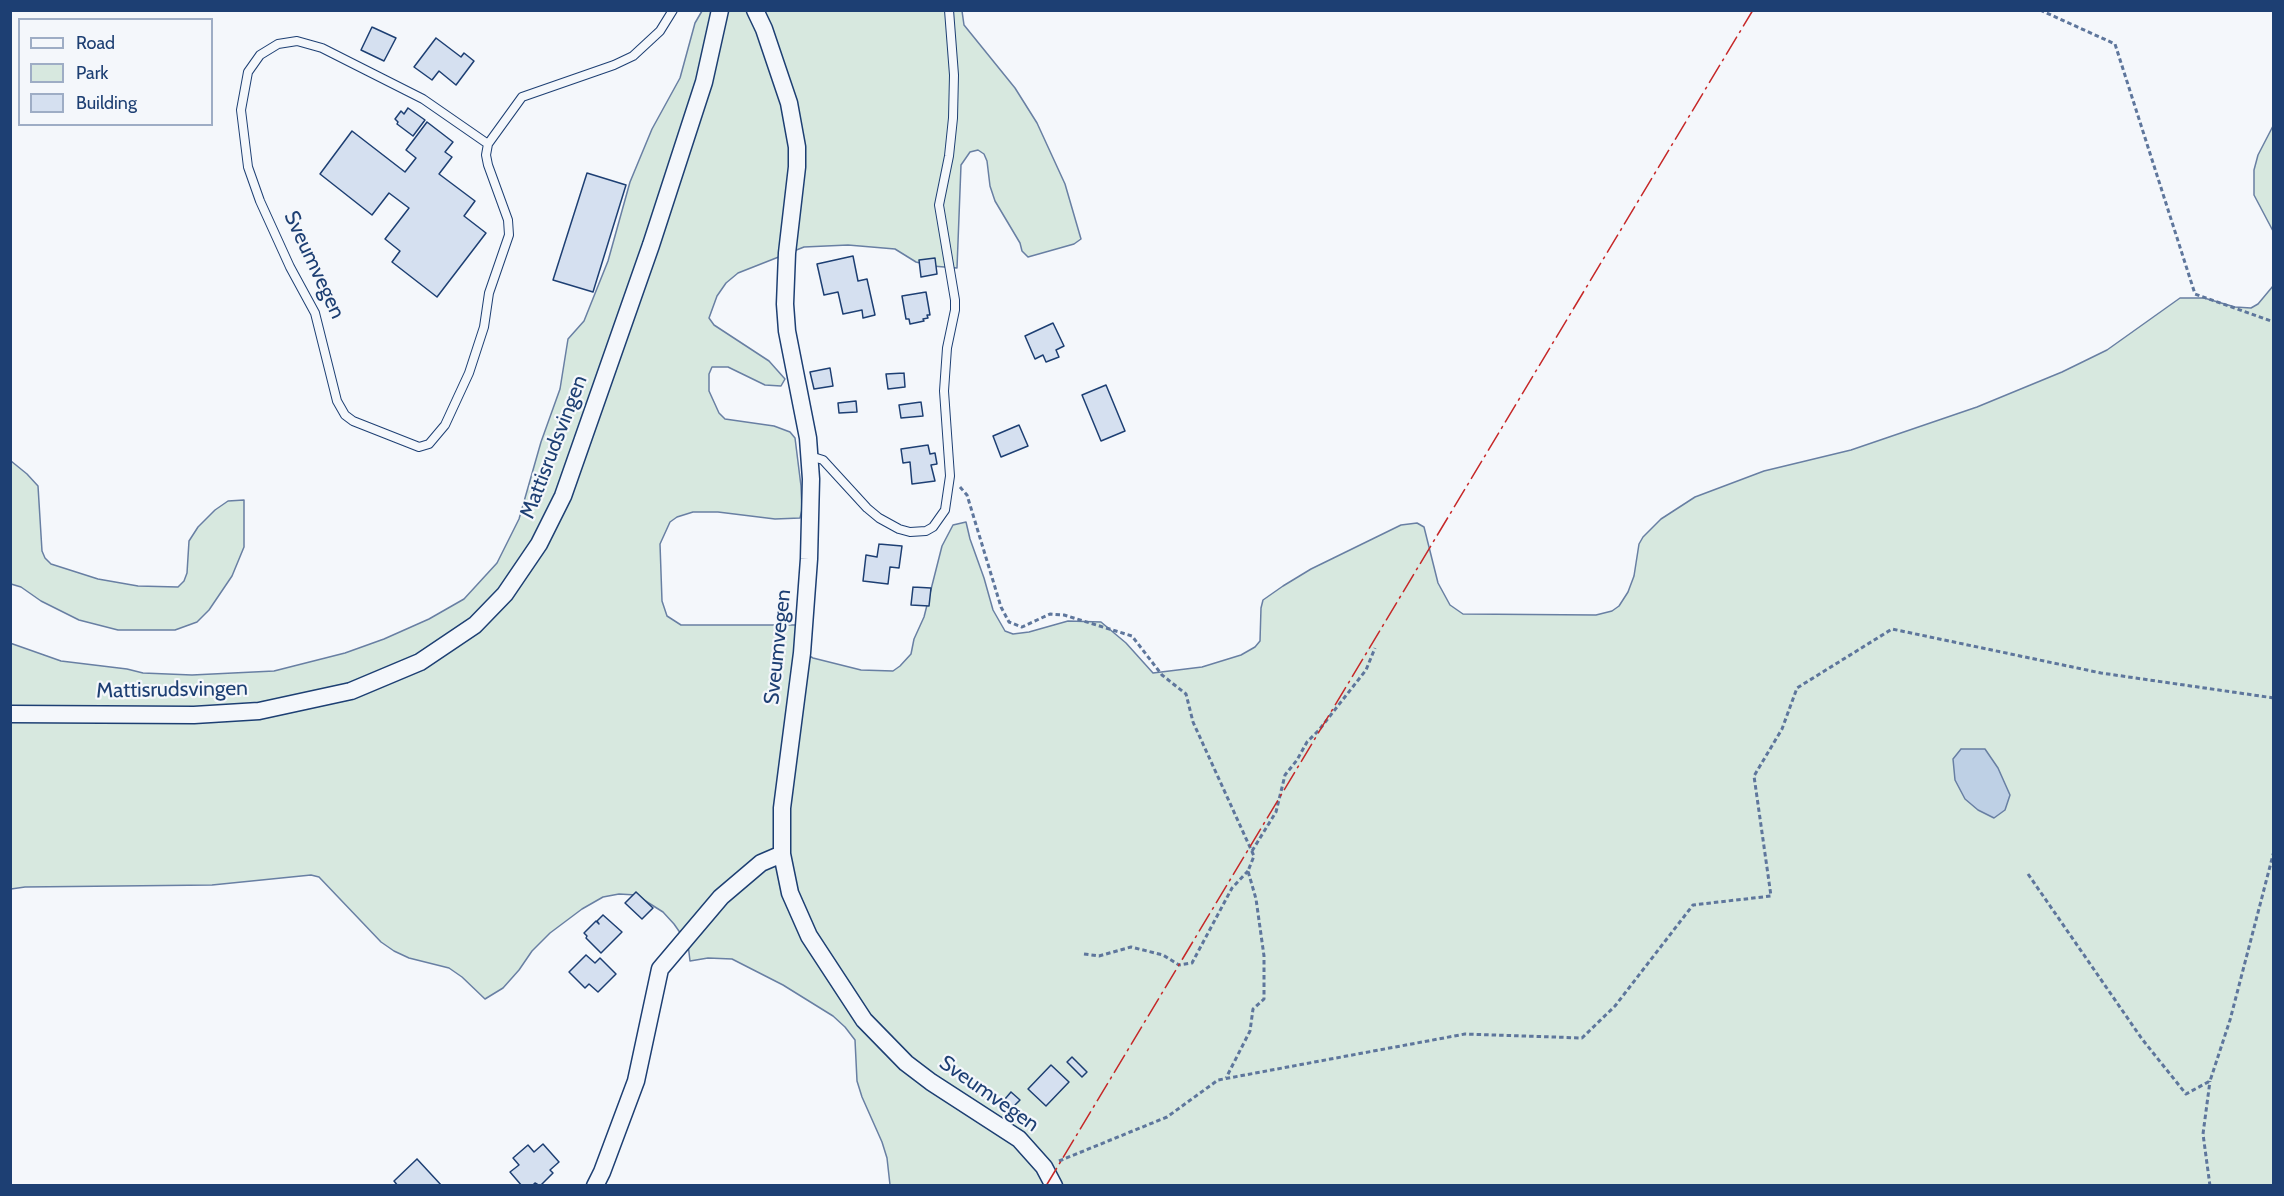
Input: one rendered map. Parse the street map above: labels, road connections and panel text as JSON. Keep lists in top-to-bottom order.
{
  "streets": {
    "street": ["Sveumvegen", "Mattisrudsvingen"]
  },
  "legend": ["Road", "Park", "Building"]
}
